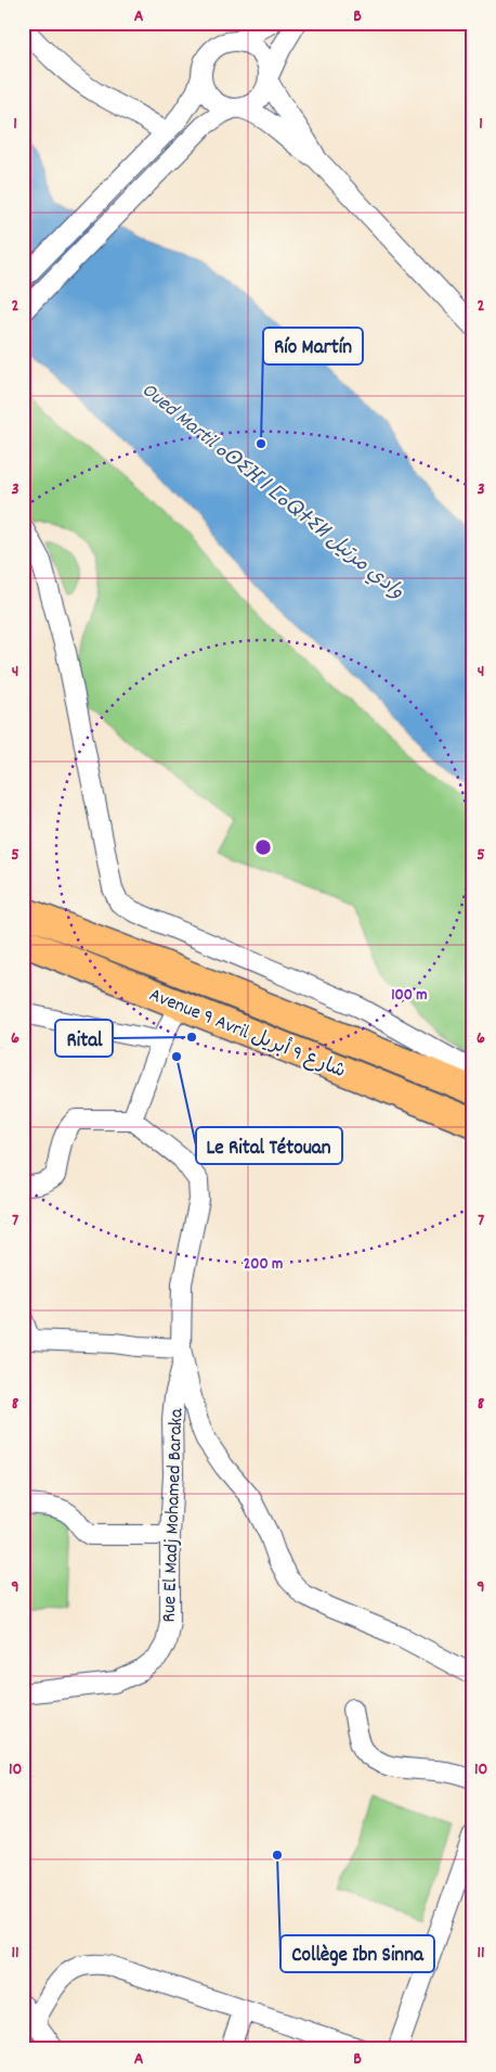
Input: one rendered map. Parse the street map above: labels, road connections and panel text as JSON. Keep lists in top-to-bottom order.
{
  "streets": {
    "highway": ["Avenue 9 Avril شارع 9 أبريل"],
    "street": ["Rue El Madj Mohamed Baraka"]
  },
  "water": ["Oued Martil ⴰⵙⵉⴼ ⵏ ⵎⴰⵕⵜⵉⵍ وادي مرتيل"],
  "places": [
    "Río Martín",
    "Rital",
    "Le Rital Tétouan",
    "Collège Ibn Sinna"
  ],
  "grid": {
    "columns": ["A", "B"],
    "rows": [
      "1",
      "2",
      "3",
      "4",
      "5",
      "6",
      "7",
      "8",
      "9",
      "10",
      "11"
    ]
  },
  "rings": ["100 m", "200 m"]
}
